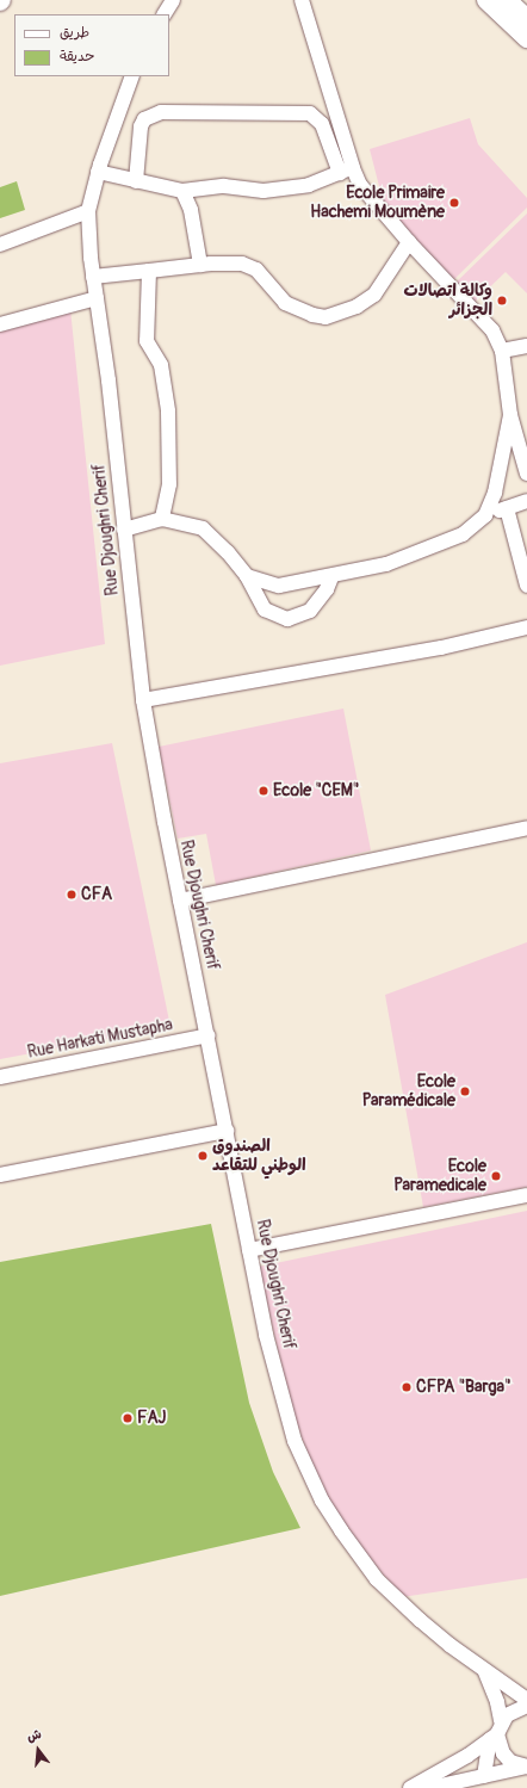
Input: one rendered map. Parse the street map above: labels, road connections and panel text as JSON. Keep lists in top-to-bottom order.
{
  "streets": {
    "street": ["Rue Djoughri Cherif", "Rue Harkati Mustapha"]
  },
  "crossings": [
    ["Rue Djoughri Cherif", "Rue Harkati Mustapha"]
  ],
  "places": [
    "Ecole Primaire Hachemi Moumène",
    "وكالة اتصالات الجزائر",
    "Ecole \"CEM\"",
    "CFA",
    "Ecole Paramédicale",
    "الصندوق الوطني للتقاعد",
    "Ecole Paramedicale",
    "CFPA \"Barga\"",
    "FAJ"
  ],
  "legend": ["طريق", "حديقة"],
  "north": "top"
}
